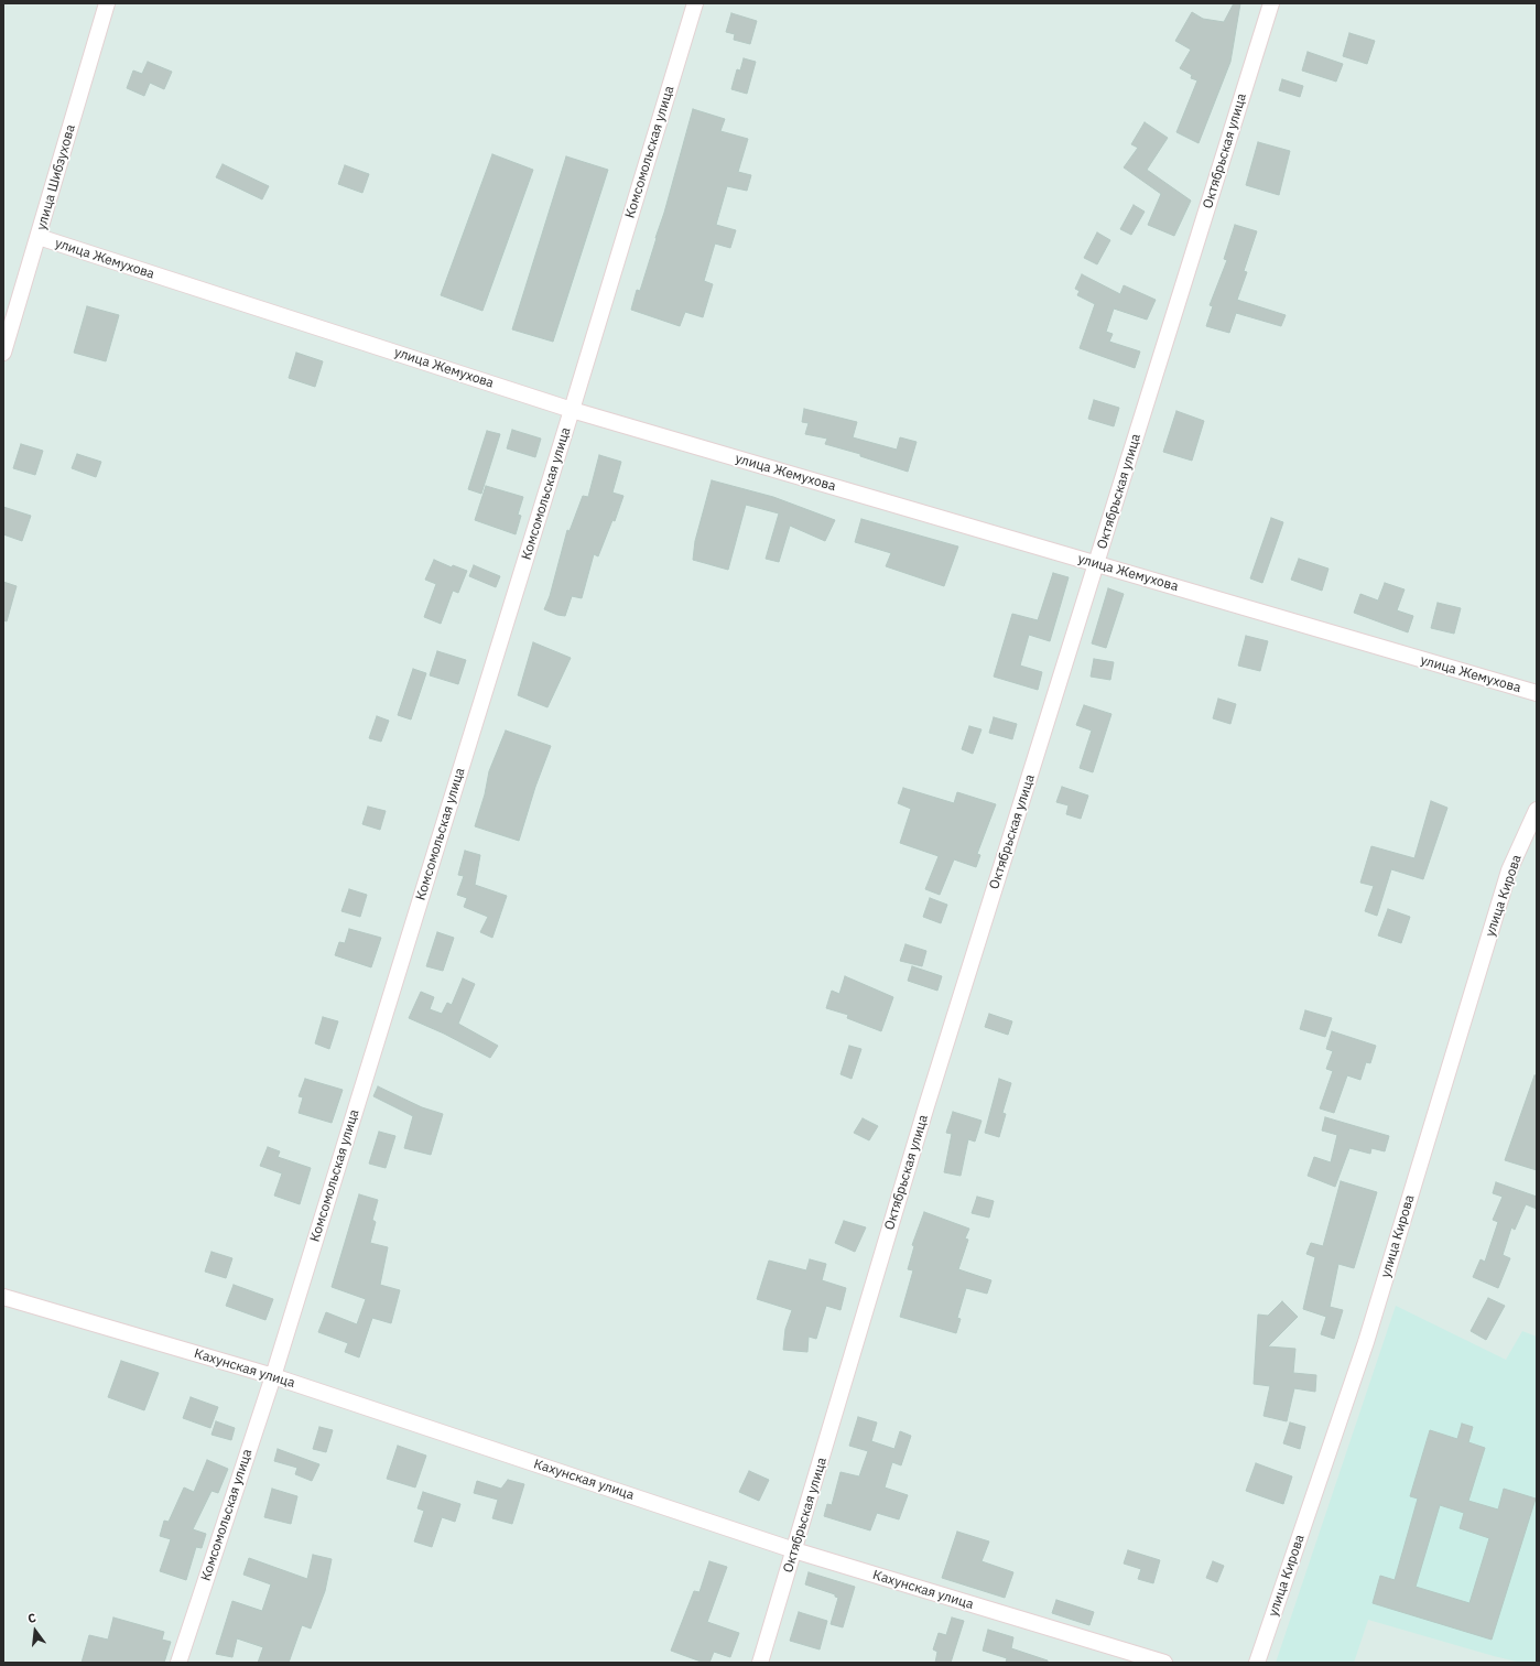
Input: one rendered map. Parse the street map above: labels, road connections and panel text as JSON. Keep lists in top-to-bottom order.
{
  "streets": {
    "street": [
      "Октябрьская улица",
      "Комсомольская улица",
      "улица Шибзухова",
      "улица Жемухова",
      "улица Кирова",
      "Кахунская улица"
    ]
  },
  "crossings": [
    ["Октябрьская улица", "улица Жемухова"],
    ["Октябрьская улица", "Кахунская улица"],
    ["Комсомольская улица", "улица Жемухова"],
    ["Комсомольская улица", "Кахунская улица"],
    ["улица Шибзухова", "улица Жемухова"]
  ],
  "north": "top"
}
